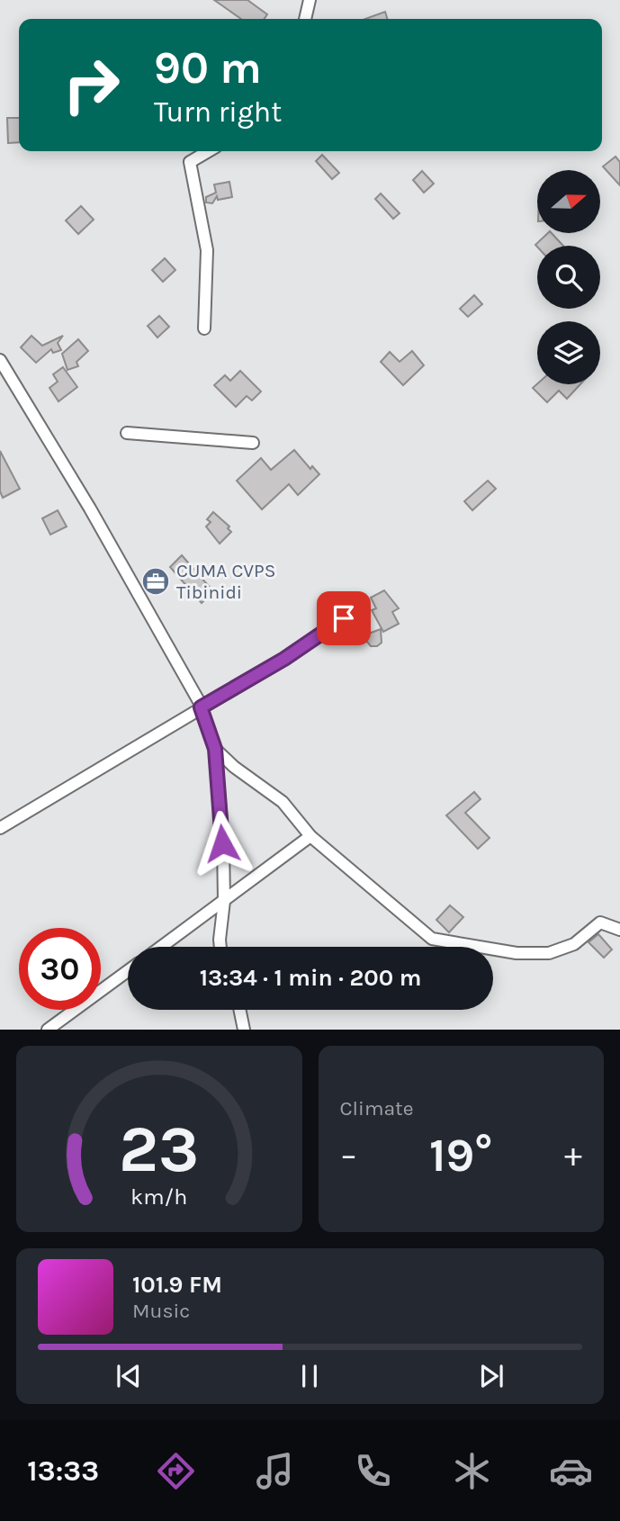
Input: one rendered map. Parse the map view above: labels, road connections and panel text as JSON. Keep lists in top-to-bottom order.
{
  "places": {
    "office": ["CUMA CVPS Tibinidi"]
  },
  "north": "right",
  "page": {
    "turn": ["90 m", "Turn right"],
    "limit": "30",
    "trip": "13:34 · 1 min · 200 m",
    "tile": "Climate",
    "heat": ["−", "19°", "+"],
    "song": ["101.9 FM", "Music"],
    "tabs": "13:33",
    "gauge": ["23", "km/h"]
  }
}
